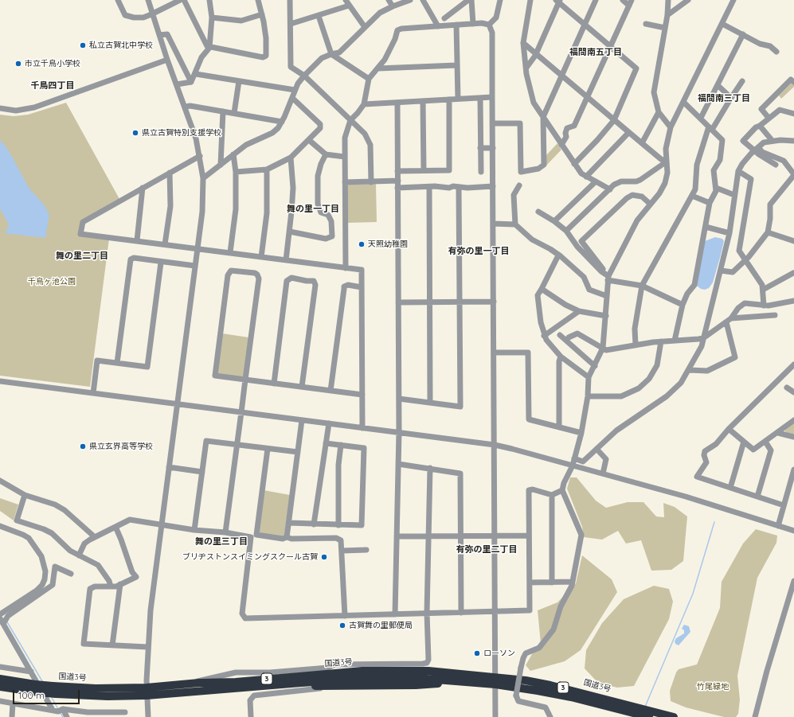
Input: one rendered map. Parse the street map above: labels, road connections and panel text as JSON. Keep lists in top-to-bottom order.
{
  "streets": {
    "highway": ["国道3号", "3"]
  },
  "districts": [
    "福間南五丁目",
    "千鳥四丁目",
    "福間南三丁目",
    "舞の里一丁目",
    "有弥の里一丁目",
    "舞の里二丁目",
    "舞の里三丁目",
    "有弥の里二丁目"
  ],
  "parks": ["千鳥ヶ池公園", "竹尾緑地"],
  "places": [
    "私立古賀北中学校",
    "市立千鳥小学校",
    "県立古賀特別支援学校",
    "天照幼稚園",
    "県立玄界高等学校",
    "ブリヂストンスイミングスクール古賀",
    "古賀舞の里郵便局",
    "ローソン"
  ],
  "scale_bar": "100 m"
}
